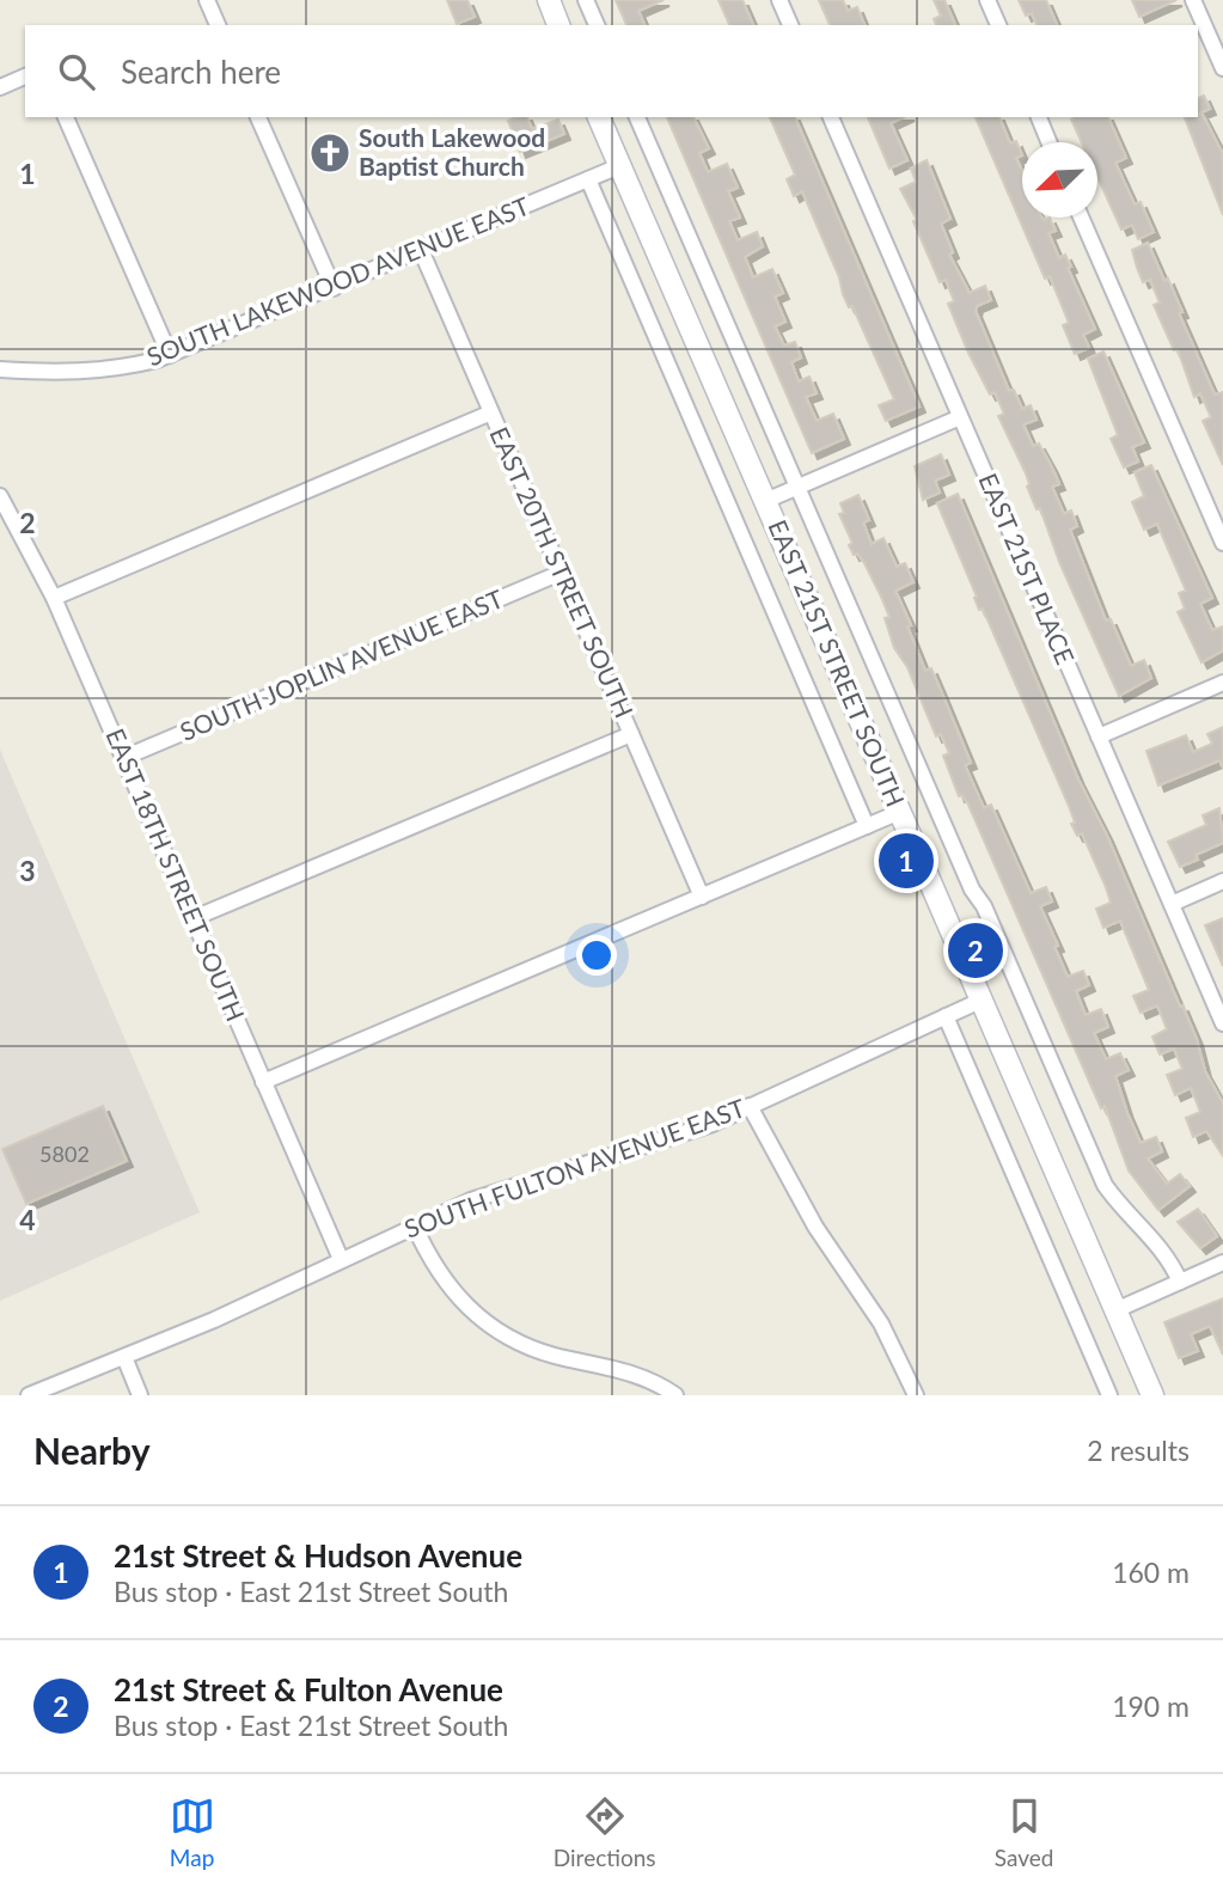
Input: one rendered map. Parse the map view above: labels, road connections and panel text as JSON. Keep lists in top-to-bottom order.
{
  "streets": {
    "main road": ["EAST 21ST STREET SOUTH"],
    "street": [
      "SOUTH LAKEWOOD AVENUE EAST",
      "EAST 21ST PLACE",
      "EAST 20TH STREET SOUTH",
      "SOUTH JOPLIN AVENUE EAST",
      "EAST 18TH STREET SOUTH",
      "SOUTH FULTON AVENUE EAST"
    ]
  },
  "crossings": [
    ["SOUTH LAKEWOOD AVENUE EAST", "EAST 20TH STREET SOUTH"],
    ["SOUTH LAKEWOOD AVENUE EAST", "EAST 21ST STREET SOUTH"],
    ["EAST 20TH STREET SOUTH", "SOUTH JOPLIN AVENUE EAST"],
    ["EAST 21ST STREET SOUTH", "SOUTH FULTON AVENUE EAST"],
    ["SOUTH JOPLIN AVENUE EAST", "EAST 18TH STREET SOUTH"],
    ["EAST 18TH STREET SOUTH", "SOUTH FULTON AVENUE EAST"]
  ],
  "places": {
    "church": ["South Lakewood Baptist Church"]
  },
  "house_numbers": ["5802"],
  "north": "bottom left",
  "page": {
    "search": "Search here",
    "pins": ["1", "2"],
    "heading": ["Nearby", "2 results"],
    "list": [
      {
        "mark": "1",
        "name": "21st Street & Hudson Avenue",
        "note": "Bus stop · East 21st Street South",
        "value": "160 m"
      },
      {
        "mark": "2",
        "name": "21st Street & Fulton Avenue",
        "note": "Bus stop · East 21st Street South",
        "value": "190 m"
      }
    ],
    "nav": ["Map", "Directions", "Saved"]
  },
  "grid": {
    "rows": [
      "1",
      "2",
      "3",
      "4"
    ]
  }
}
